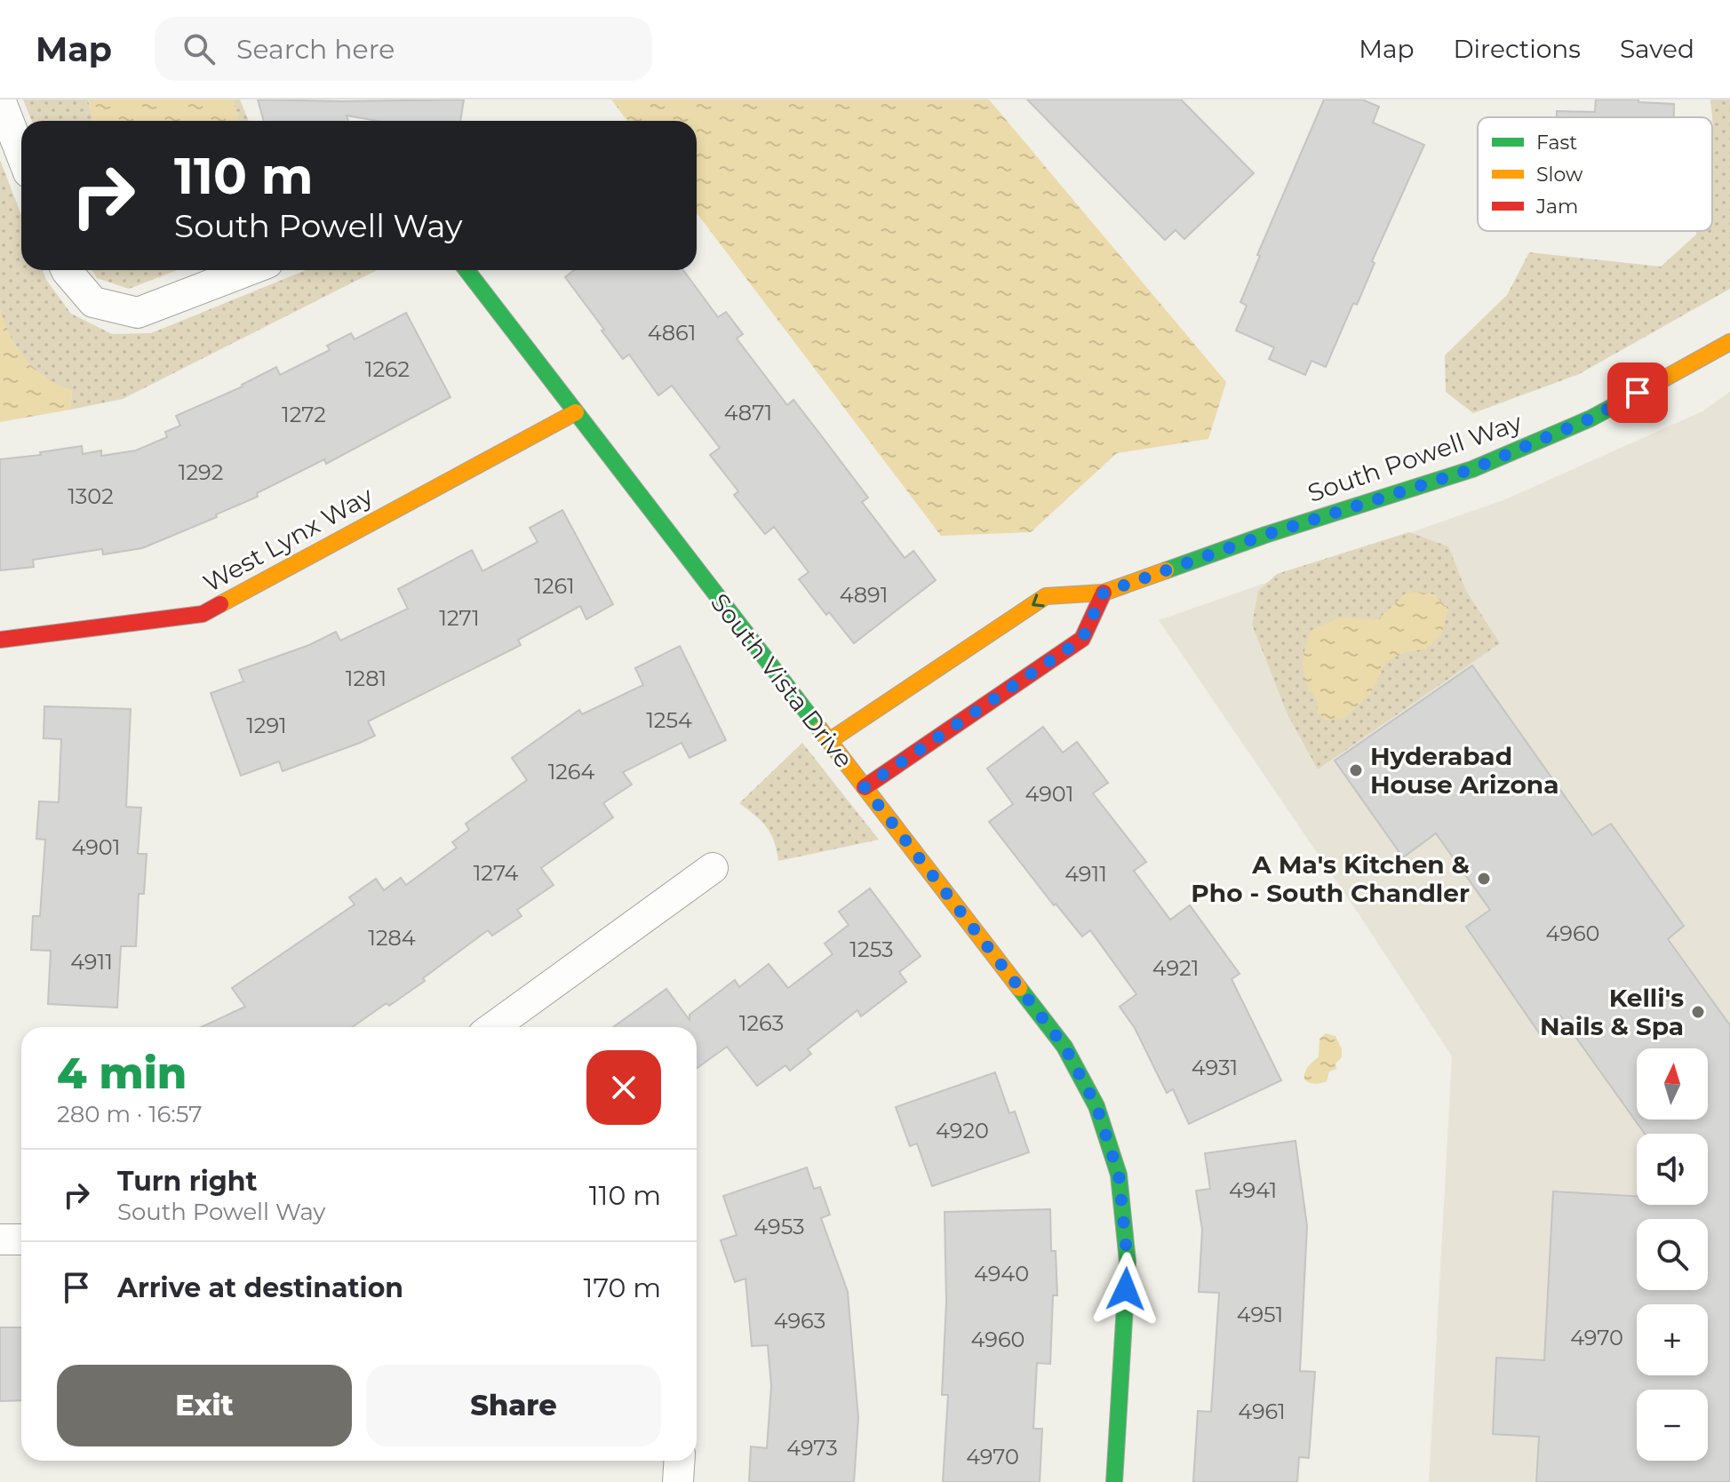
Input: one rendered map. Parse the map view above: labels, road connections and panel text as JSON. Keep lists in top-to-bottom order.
{
  "streets": {
    "street": ["South Powell Way", "West Lynx Way", "South Vista Drive"]
  },
  "crossings": [
    ["South Powell Way", "South Vista Drive"],
    ["West Lynx Way", "South Vista Drive"]
  ],
  "places": ["Hyderabad House Arizona", "A Ma's Kitchen & Pho - South Chandler", "Kelli's Nails & Spa"],
  "house_numbers": [
    "4861",
    "1262",
    "4871",
    "1272",
    "1292",
    "1302",
    "1261",
    "4891",
    "1271",
    "1281",
    "1254",
    "1291",
    "1264",
    "4901",
    "4901",
    "1274",
    "4911",
    "4960",
    "1284",
    "1253",
    "4911",
    "4921",
    "1263",
    "4931",
    "4920",
    "4941",
    "4953",
    "4940",
    "4951",
    "4963",
    "4970",
    "4960",
    "4961",
    "4973",
    "4970"
  ],
  "legend": ["Fast", "Slow", "Jam"],
  "north": "top",
  "page": {
    "header": "Map",
    "search": "Search here",
    "nav": ["Map", "Directions", "Saved"],
    "turn": ["110 m", "South Powell Way"],
    "heading": ["4 min", "280 m · 16:57"],
    "map_buttons": ["+", "−"],
    "list": [
      {
        "name": "Turn right",
        "note": "South Powell Way",
        "value": "110 m"
      },
      {
        "name": "Arrive at destination",
        "value": "170 m"
      }
    ],
    "buttons": ["Exit", "Share"]
  }
}
